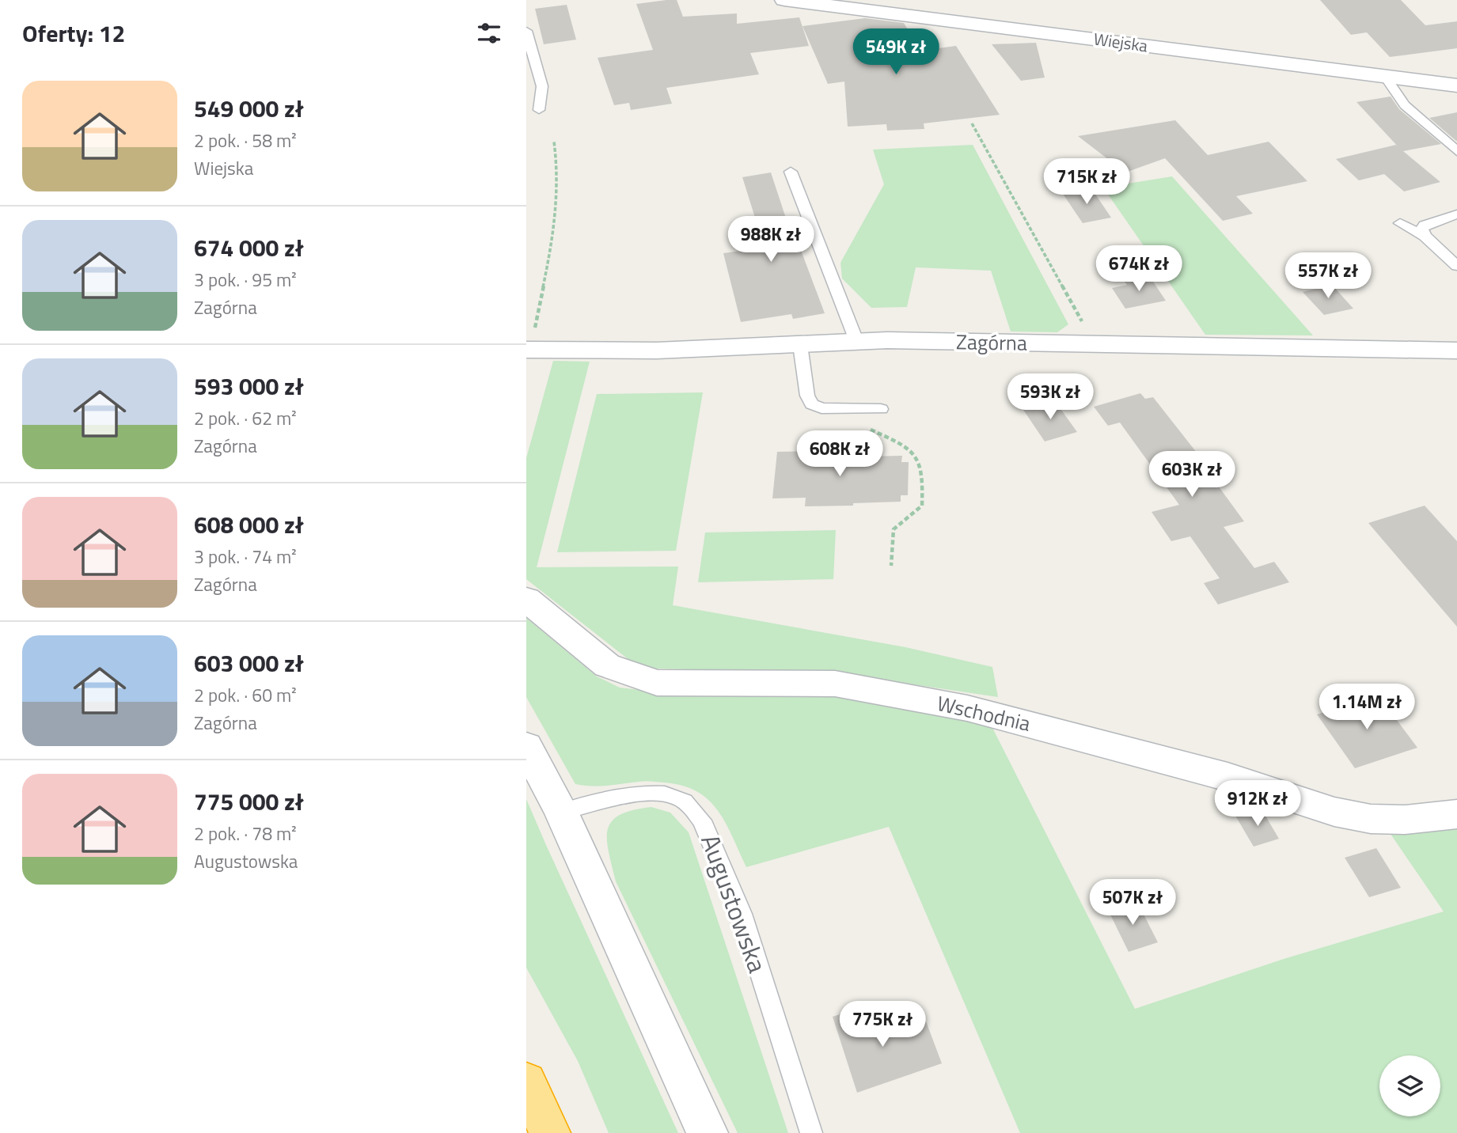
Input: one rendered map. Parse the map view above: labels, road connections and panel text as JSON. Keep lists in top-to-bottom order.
{
  "streets": {
    "street": ["Wiejska", "Zagórna", "Wschodnia"],
    "lane": ["Augustowska"]
  },
  "page": {
    "heading": "Oferty: 12",
    "price": [
      "549K zł",
      "715K zł",
      "988K zł",
      "674K zł",
      "557K zł",
      "593K zł",
      "608K zł",
      "603K zł",
      "1.14M zł",
      "912K zł",
      "507K zł",
      "775K zł"
    ],
    "list": [
      {
        "name": "549 000 zł",
        "note": "2 pok. · 58 m² · Wiejska"
      },
      {
        "name": "674 000 zł",
        "note": "3 pok. · 95 m² · Zagórna"
      },
      {
        "name": "593 000 zł",
        "note": "2 pok. · 62 m² · Zagórna"
      },
      {
        "name": "608 000 zł",
        "note": "3 pok. · 74 m² · Zagórna"
      },
      {
        "name": "603 000 zł",
        "note": "2 pok. · 60 m² · Zagórna"
      },
      {
        "name": "775 000 zł",
        "note": "2 pok. · 78 m² · Augustowska"
      }
    ]
  }
}
